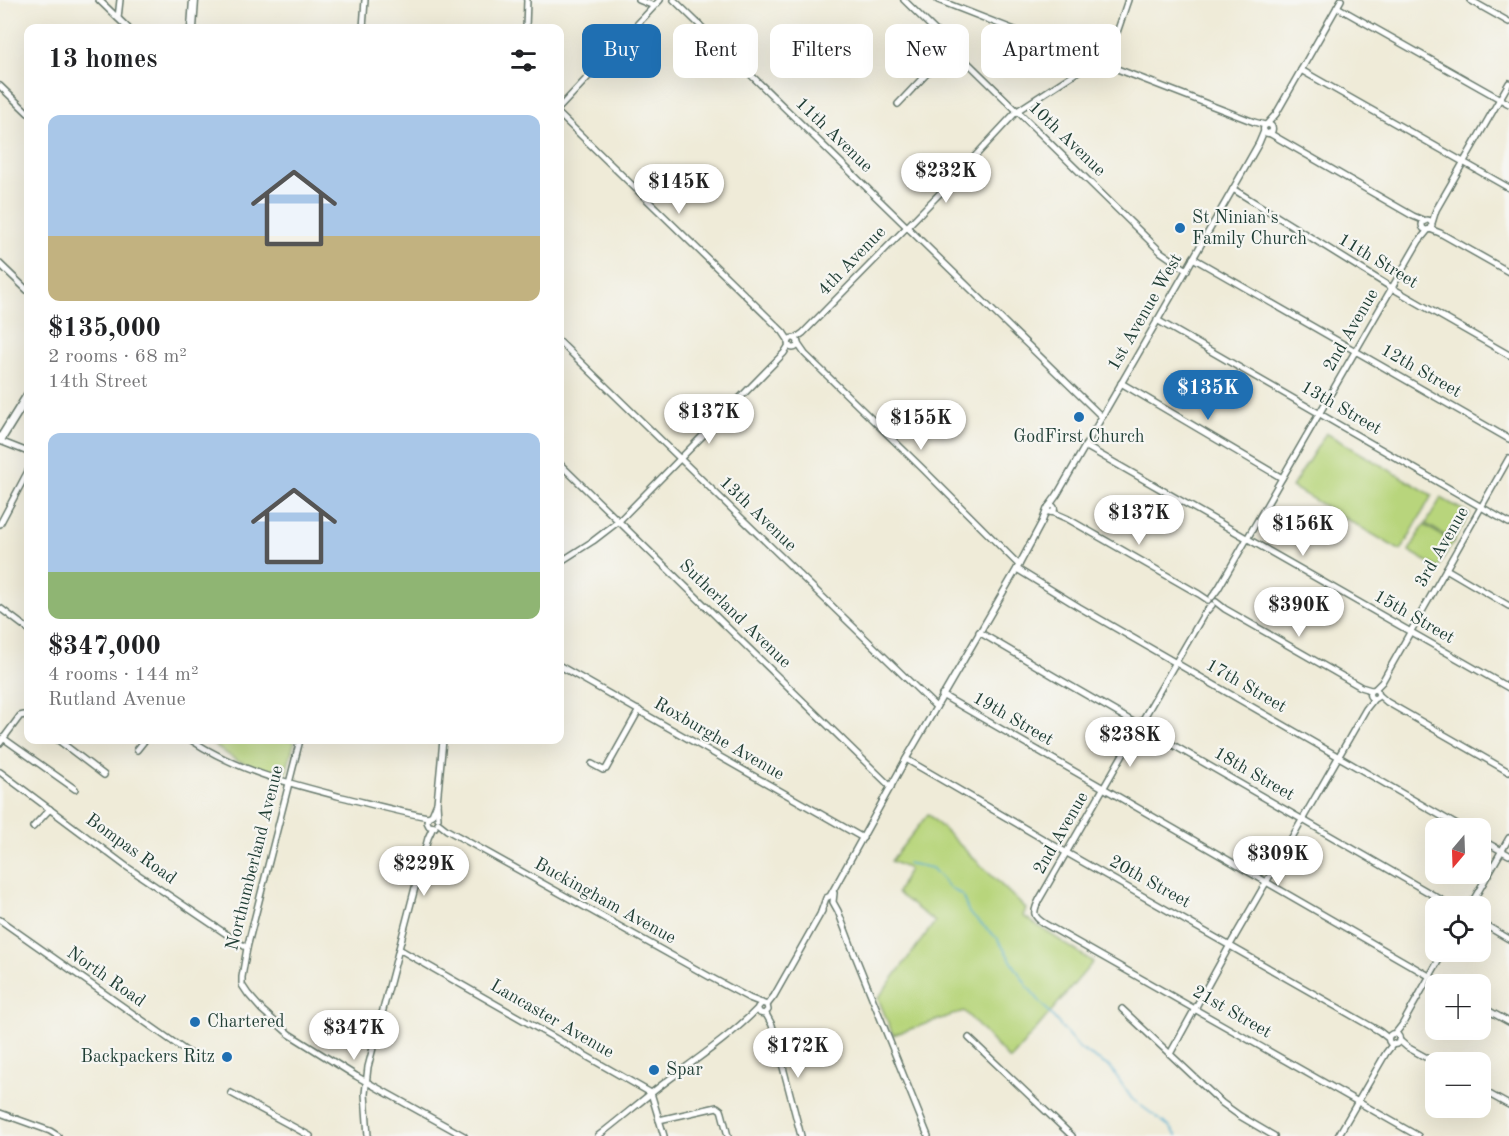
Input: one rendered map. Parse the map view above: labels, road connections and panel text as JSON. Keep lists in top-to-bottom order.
{
  "streets": {
    "street": [
      "11th Avenue",
      "10th Avenue",
      "4th Avenue",
      "11th Street",
      "1st Avenue West",
      "2nd Avenue",
      "12th Street",
      "13th Street",
      "13th Avenue",
      "3rd Avenue",
      "Sutherland Avenue",
      "15th Street",
      "17th Street",
      "19th Street",
      "Roxburghe Avenue",
      "18th Street",
      "Bompas Road",
      "Northumberland Avenue",
      "20th Street",
      "Buckingham Avenue",
      "North Road",
      "21st Street",
      "Lancaster Avenue"
    ]
  },
  "crossings": [
    ["11th Avenue", "4th Avenue"],
    ["11th Avenue", "1st Avenue West"],
    ["10th Avenue", "4th Avenue"],
    ["10th Avenue", "1st Avenue West"],
    ["4th Avenue", "13th Avenue"],
    ["4th Avenue", "Sutherland Avenue"],
    ["4th Avenue", "17th Street"],
    ["11th Street", "1st Avenue West"],
    ["11th Street", "2nd Avenue"],
    ["1st Avenue West", "12th Street"],
    ["1st Avenue West", "13th Street"],
    ["1st Avenue West", "13th Avenue"],
    ["1st Avenue West", "Sutherland Avenue"],
    ["1st Avenue West", "15th Street"],
    ["1st Avenue West", "17th Street"],
    ["1st Avenue West", "19th Street"],
    ["1st Avenue West", "Roxburghe Avenue"],
    ["1st Avenue West", "18th Street"],
    ["1st Avenue West", "20th Street"],
    ["1st Avenue West", "Buckingham Avenue"],
    ["1st Avenue West", "Lancaster Avenue"],
    ["2nd Avenue", "12th Street"],
    ["2nd Avenue", "13th Street"],
    ["2nd Avenue", "15th Street"],
    ["2nd Avenue", "17th Street"],
    ["2nd Avenue", "19th Street"],
    ["2nd Avenue", "18th Street"],
    ["2nd Avenue", "20th Street"],
    ["2nd Avenue", "21st Street"],
    ["13th Street", "3rd Avenue"],
    ["3rd Avenue", "15th Street"],
    ["3rd Avenue", "17th Street"],
    ["3rd Avenue", "19th Street"],
    ["3rd Avenue", "18th Street"],
    ["3rd Avenue", "20th Street"],
    ["3rd Avenue", "21st Street"],
    ["Bompas Road", "Northumberland Avenue"]
  ],
  "places": [
    "St Ninian's Family Church",
    "GodFirst Church",
    "Chartered",
    "Backpackers Ritz",
    "Spar"
  ],
  "north": "bottom",
  "page": {
    "chip": [
      "Buy",
      "Rent",
      "Filters",
      "New",
      "Apartment"
    ],
    "heading": "13 homes",
    "list": [
      {
        "name": "$135,000",
        "note": "2 rooms · 68 m² · 14th Street"
      },
      {
        "name": "$347,000",
        "note": "4 rooms · 144 m² · Rutland Avenue"
      }
    ],
    "price": [
      "$232K",
      "$145K",
      "$135K",
      "$137K",
      "$155K",
      "$137K",
      "$156K",
      "$390K",
      "$238K",
      "$309K",
      "$229K",
      "$347K",
      "$172K"
    ],
    "map_buttons": ["+", "−"]
  }
}
